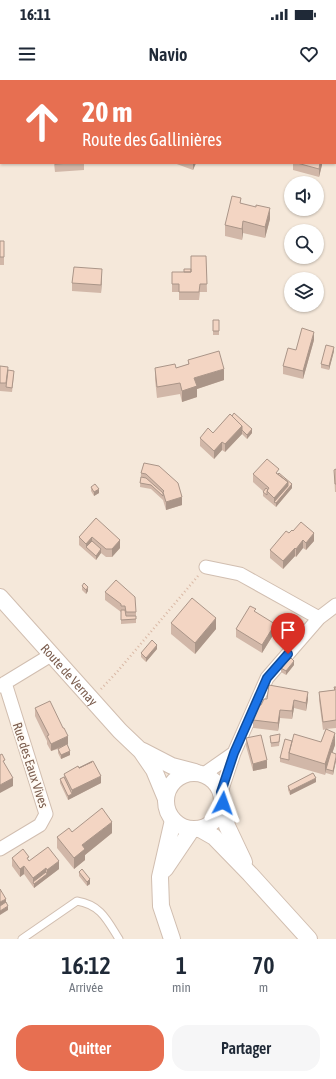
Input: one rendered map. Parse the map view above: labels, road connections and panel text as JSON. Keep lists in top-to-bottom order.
{
  "streets": {
    "street": ["Route de Vernay", "Rue des Eaux Vives"]
  },
  "page": {
    "status": "16:11",
    "header": "Navio",
    "turn": ["20 m", "Route des Gallinières"],
    "eta": [
      "16:12",
      "Arrivée",
      "1",
      "min",
      "70",
      "m"
    ],
    "buttons": ["Quitter", "Partager"]
  }
}
